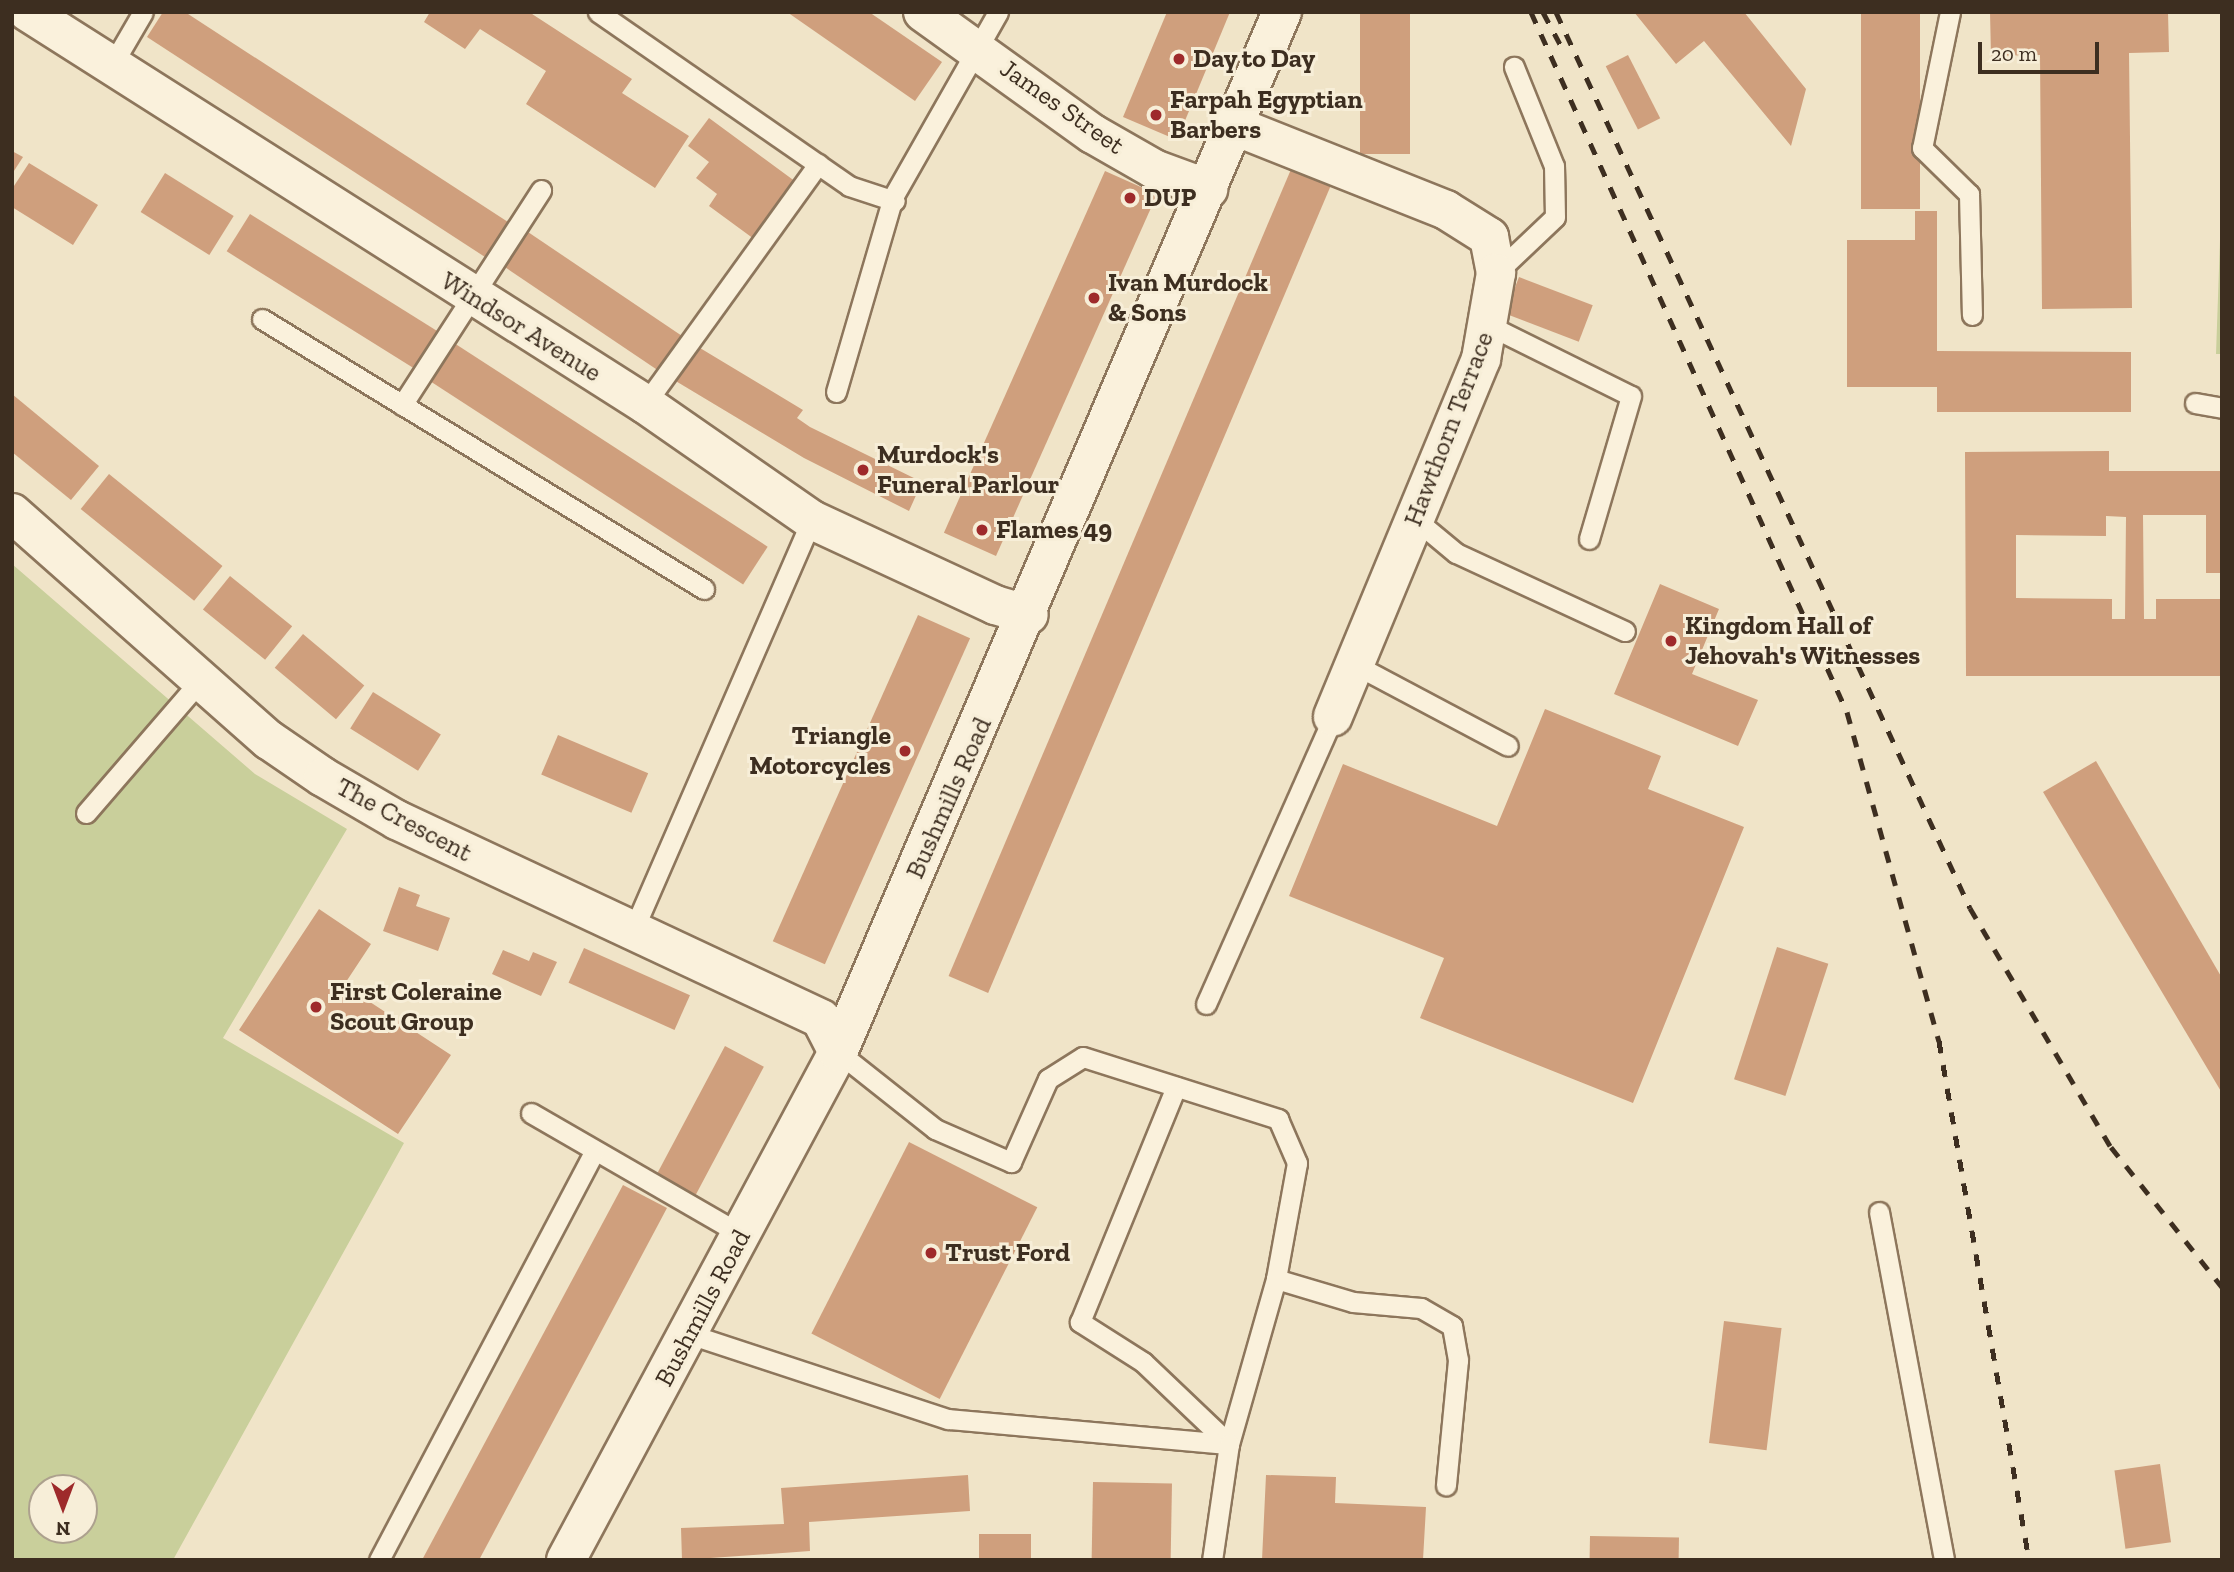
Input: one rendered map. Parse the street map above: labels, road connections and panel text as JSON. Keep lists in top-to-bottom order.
{
  "streets": {
    "street": [
      "James Street",
      "Windsor Avenue",
      "Hawthorn Terrace",
      "Bushmills Road",
      "The Crescent"
    ]
  },
  "crossings": [
    ["James Street", "Bushmills Road"],
    ["Windsor Avenue", "Bushmills Road"],
    ["Hawthorn Terrace", "Bushmills Road"],
    ["Bushmills Road", "The Crescent"]
  ],
  "places": [
    "Day to Day",
    "Farpah Egyptian Barbers",
    "DUP",
    "Ivan Murdock & Sons",
    "Murdock's Funeral Parlour",
    "Flames 49",
    "Kingdom Hall of Jehovah's Witnesses",
    "Triangle Motorcycles",
    "First Coleraine Scout Group",
    "Trust Ford"
  ],
  "scale_bar": "20 m",
  "north": "bottom"
}
